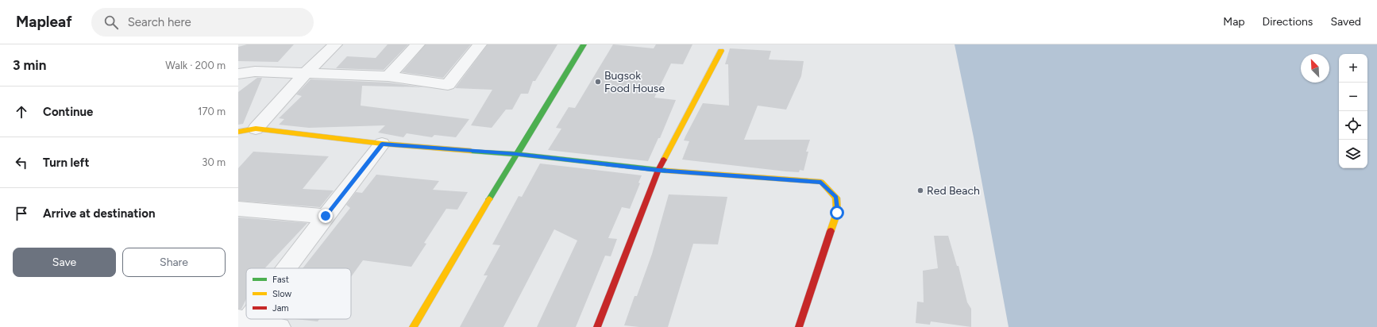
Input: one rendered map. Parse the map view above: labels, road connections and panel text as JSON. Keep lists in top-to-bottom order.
{
  "places": ["Bugsok Food House", "Red Beach"],
  "legend": ["Fast", "Slow", "Jam"],
  "north": "top left",
  "page": {
    "header": "Mapleaf",
    "search": "Search here",
    "nav": ["Map", "Directions", "Saved"],
    "heading": ["3 min", "Walk · 200 m"],
    "map_buttons": ["+", "−"],
    "list": [
      ["Continue", "170 m"],
      ["Turn left", "30 m"],
      "Arrive at destination"
    ],
    "buttons": ["Save", "Share"]
  }
}
